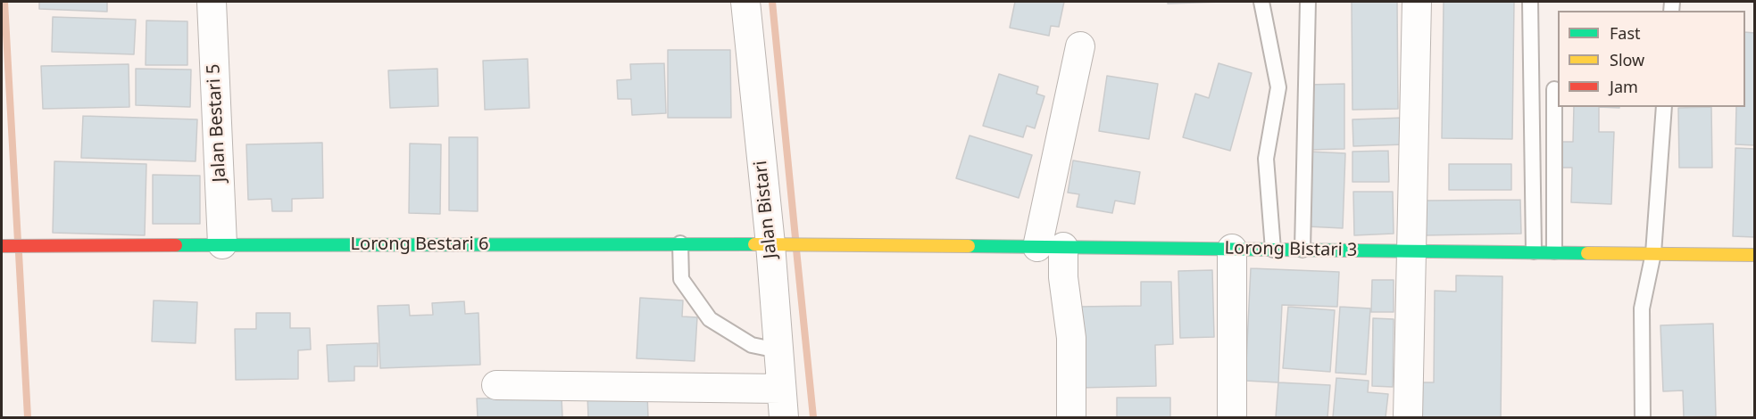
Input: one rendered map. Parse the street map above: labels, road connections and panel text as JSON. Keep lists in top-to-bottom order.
{
  "streets": {
    "street": [
      "Jalan Bestari 5",
      "Jalan Bistari",
      "Lorong Bestari 6",
      "Lorong Bistari 3"
    ]
  },
  "crossings": [
    ["Jalan Bestari 5", "Lorong Bestari 6"],
    ["Jalan Bistari", "Lorong Bestari 6"],
    ["Lorong Bestari 6", "Lorong Bistari 3"]
  ],
  "legend": ["Fast", "Slow", "Jam"]
}
